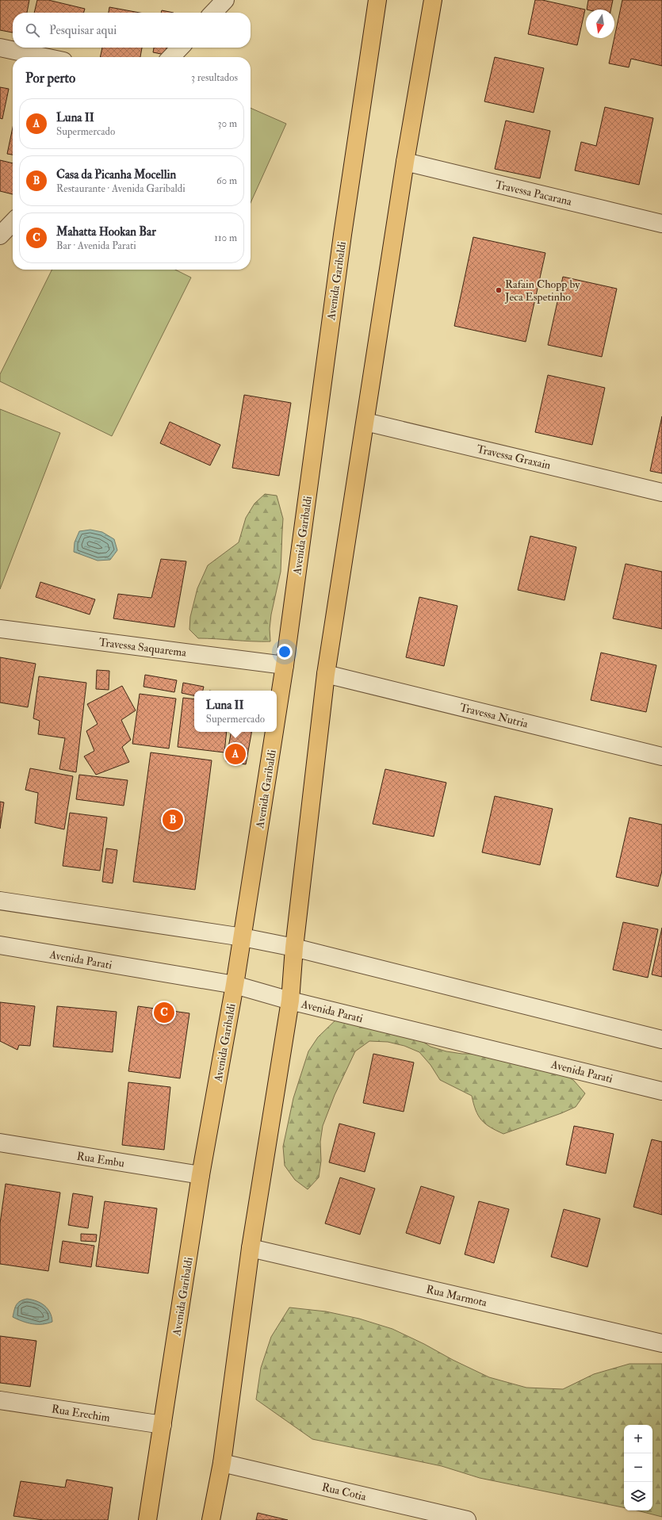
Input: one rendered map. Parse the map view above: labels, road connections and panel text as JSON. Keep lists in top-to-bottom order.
{
  "streets": {
    "main road": ["Avenida Garibaldi"],
    "street": [
      "Travessa Pacarana",
      "Travessa Graxain",
      "Travessa Saquarema",
      "Travessa Nutria",
      "Avenida Parati",
      "Rua Embu",
      "Rua Marmota",
      "Rua Erechim",
      "Rua Cotia"
    ]
  },
  "crossings": [
    ["Avenida Garibaldi", "Travessa Saquarema"],
    ["Avenida Garibaldi", "Avenida Parati"],
    ["Avenida Garibaldi", "Rua Embu"],
    ["Avenida Garibaldi", "Rua Erechim"]
  ],
  "places": ["Rafain Chopp by Jeca Espetinho"],
  "north": "bottom",
  "page": {
    "search": "Pesquisar aqui",
    "heading": ["Por perto", "3 resultados"],
    "list": [
      {
        "mark": "A",
        "name": "Luna II",
        "note": "Supermercado",
        "value": "30 m"
      },
      {
        "mark": "B",
        "name": "Casa da Picanha Mocellin",
        "note": "Restaurante · Avenida Garibaldi",
        "value": "60 m"
      },
      {
        "mark": "C",
        "name": "Mahatta Hookan Bar",
        "note": "Bar · Avenida Parati",
        "value": "110 m"
      }
    ],
    "popup": ["Luna II", "Supermercado"],
    "pins": ["A", "B", "C"],
    "map_buttons": ["+", "−"]
  }
}
